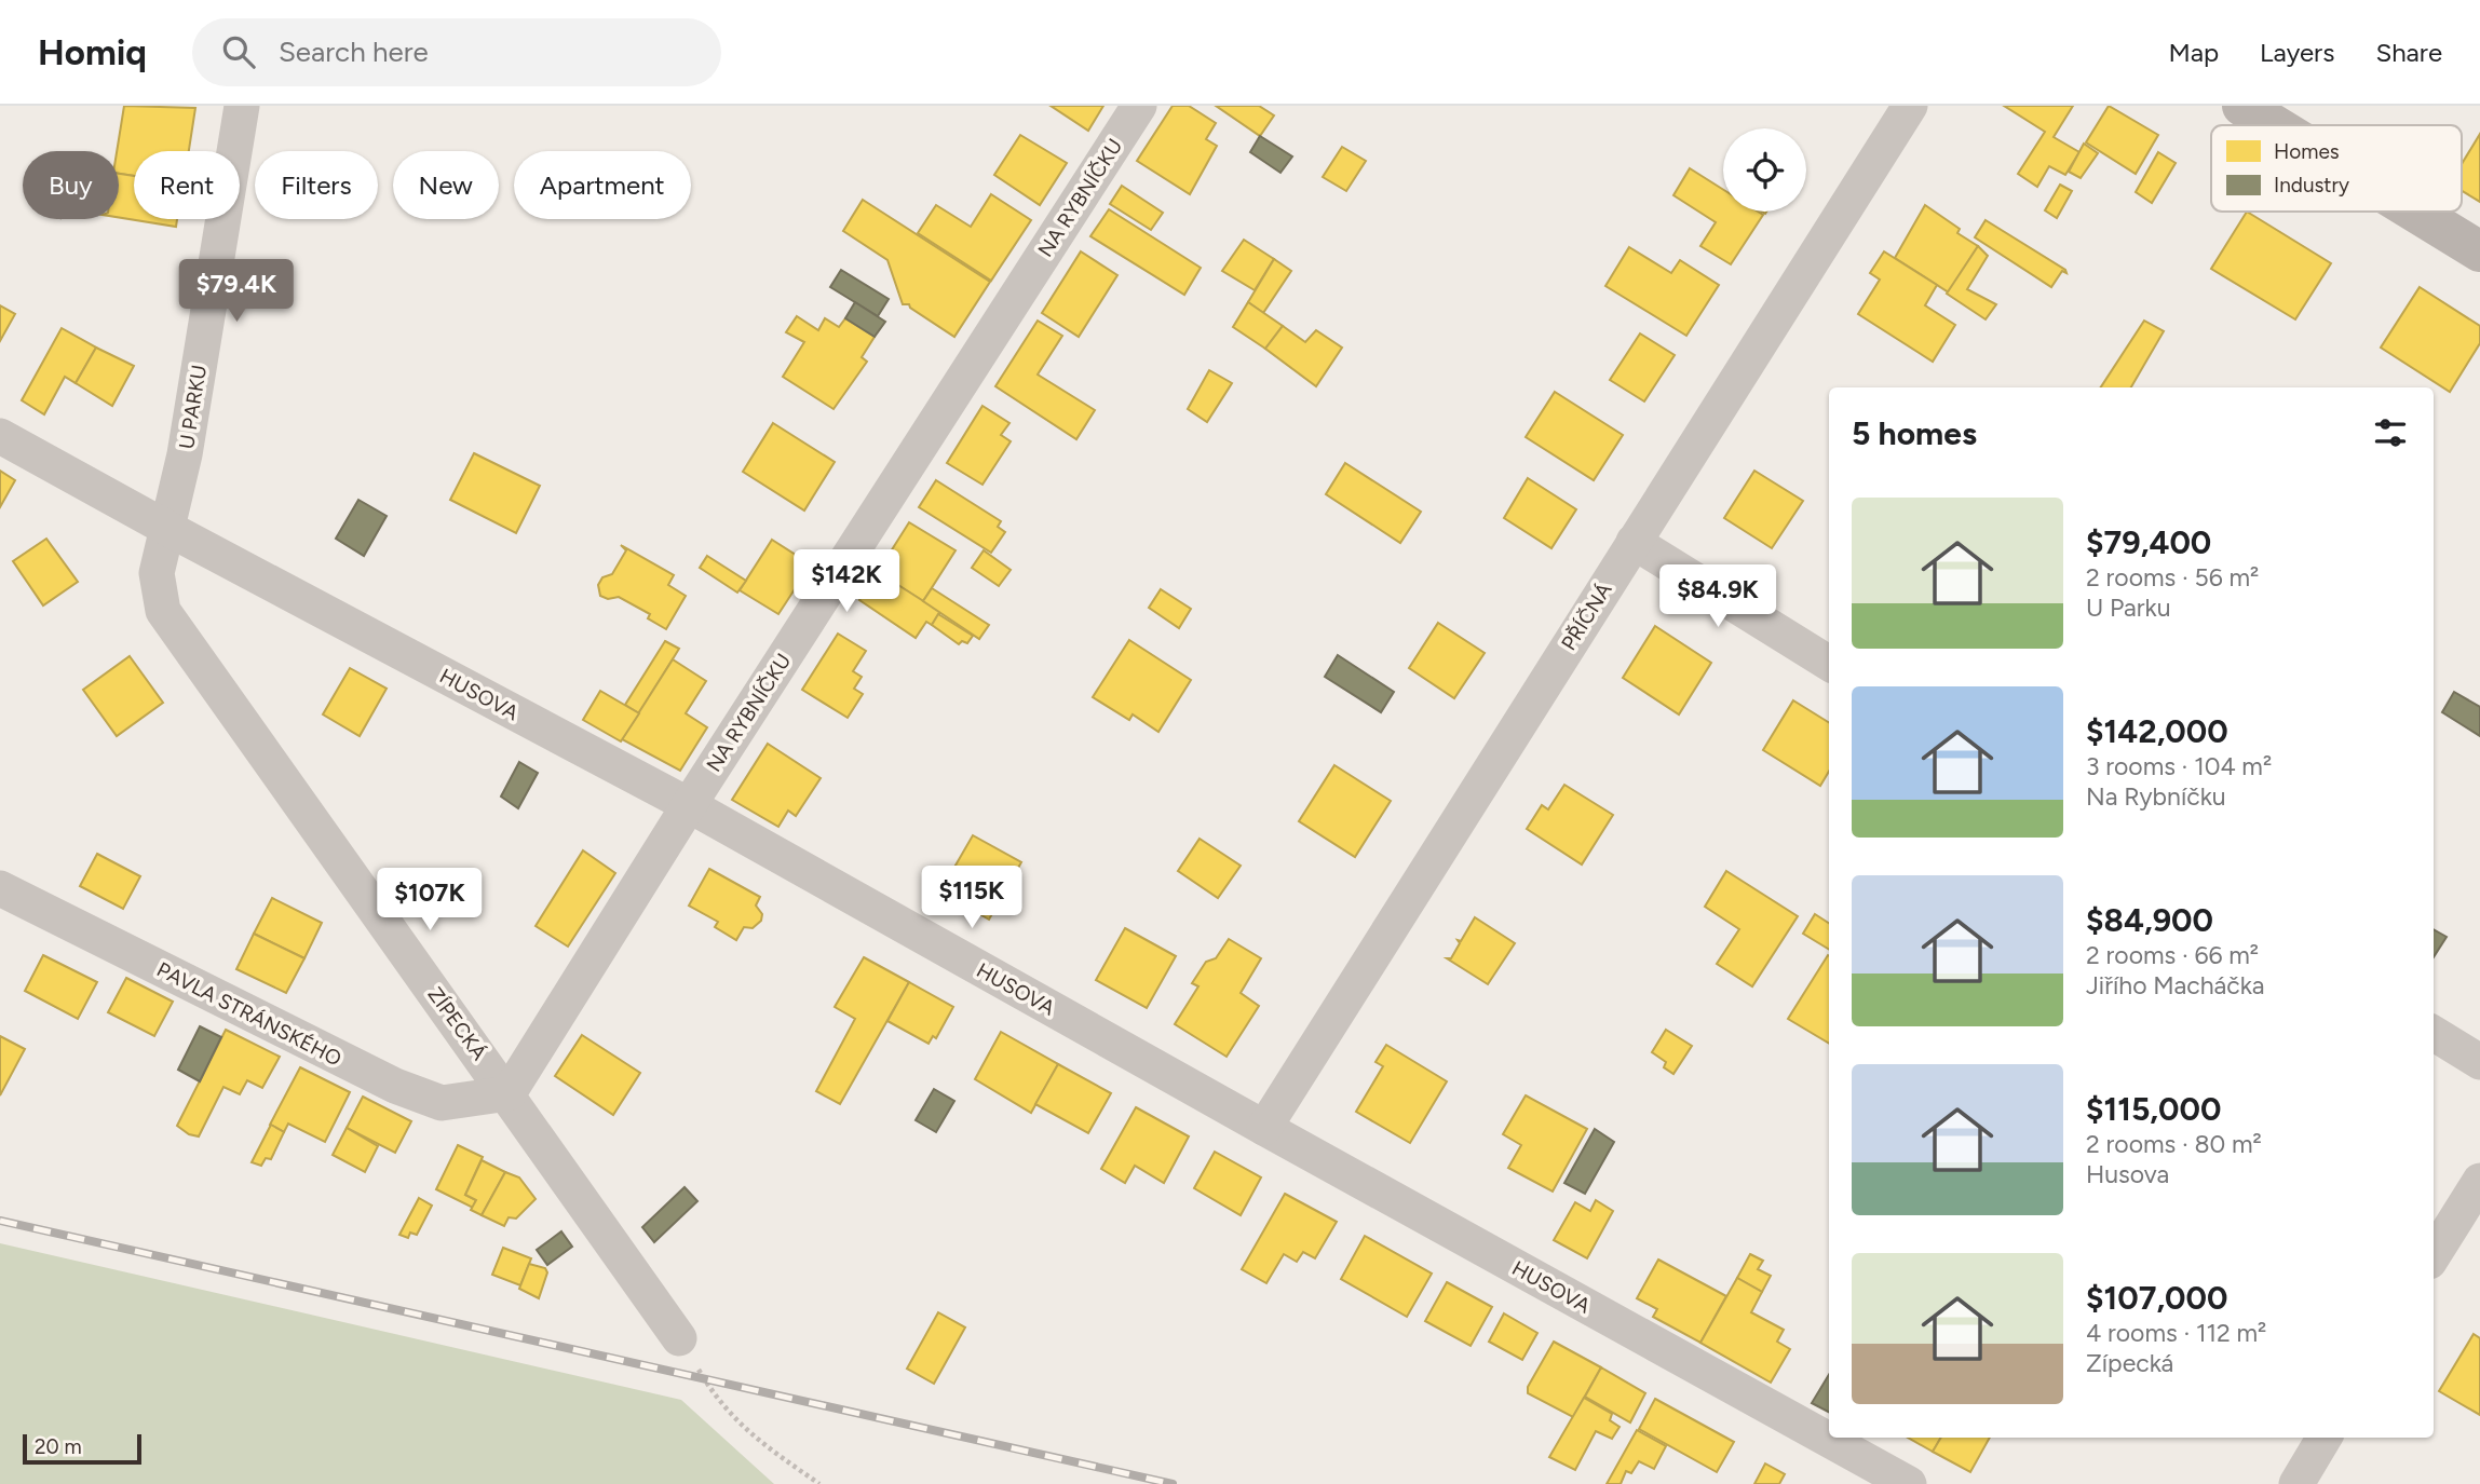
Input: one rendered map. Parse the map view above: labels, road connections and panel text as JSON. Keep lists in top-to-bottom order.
{
  "streets": {
    "street": [
      "NA RYBNÍČKU",
      "U PARKU",
      "PŘÍČNÁ",
      "HUSOVA",
      "PAVLA STRÁNSKÉHO",
      "ZÍPECKÁ"
    ]
  },
  "crossings": [
    ["NA RYBNÍČKU", "HUSOVA"],
    ["NA RYBNÍČKU", "PAVLA STRÁNSKÉHO"],
    ["NA RYBNÍČKU", "ZÍPECKÁ"],
    ["U PARKU", "HUSOVA"],
    ["U PARKU", "ZÍPECKÁ"],
    ["PŘÍČNÁ", "HUSOVA"],
    ["HUSOVA", "ZÍPECKÁ"],
    ["PAVLA STRÁNSKÉHO", "ZÍPECKÁ"]
  ],
  "legend": ["Homes", "Industry"],
  "scale_bar": "20 m",
  "page": {
    "header": "Homiq",
    "search": "Search here",
    "nav": ["Map", "Layers", "Share"],
    "chip": [
      "Buy",
      "Rent",
      "Filters",
      "New",
      "Apartment"
    ],
    "price": [
      "$79.4K",
      "$142K",
      "$84.9K",
      "$115K",
      "$107K"
    ],
    "heading": "5 homes",
    "list": [
      {
        "name": "$79,400",
        "note": "2 rooms · 56 m² · U Parku"
      },
      {
        "name": "$142,000",
        "note": "3 rooms · 104 m² · Na Rybníčku"
      },
      {
        "name": "$84,900",
        "note": "2 rooms · 66 m² · Jiřího Macháčka"
      },
      {
        "name": "$115,000",
        "note": "2 rooms · 80 m² · Husova"
      },
      {
        "name": "$107,000",
        "note": "4 rooms · 112 m² · Zípecká"
      }
    ],
    "scale": "20 m"
  }
}
